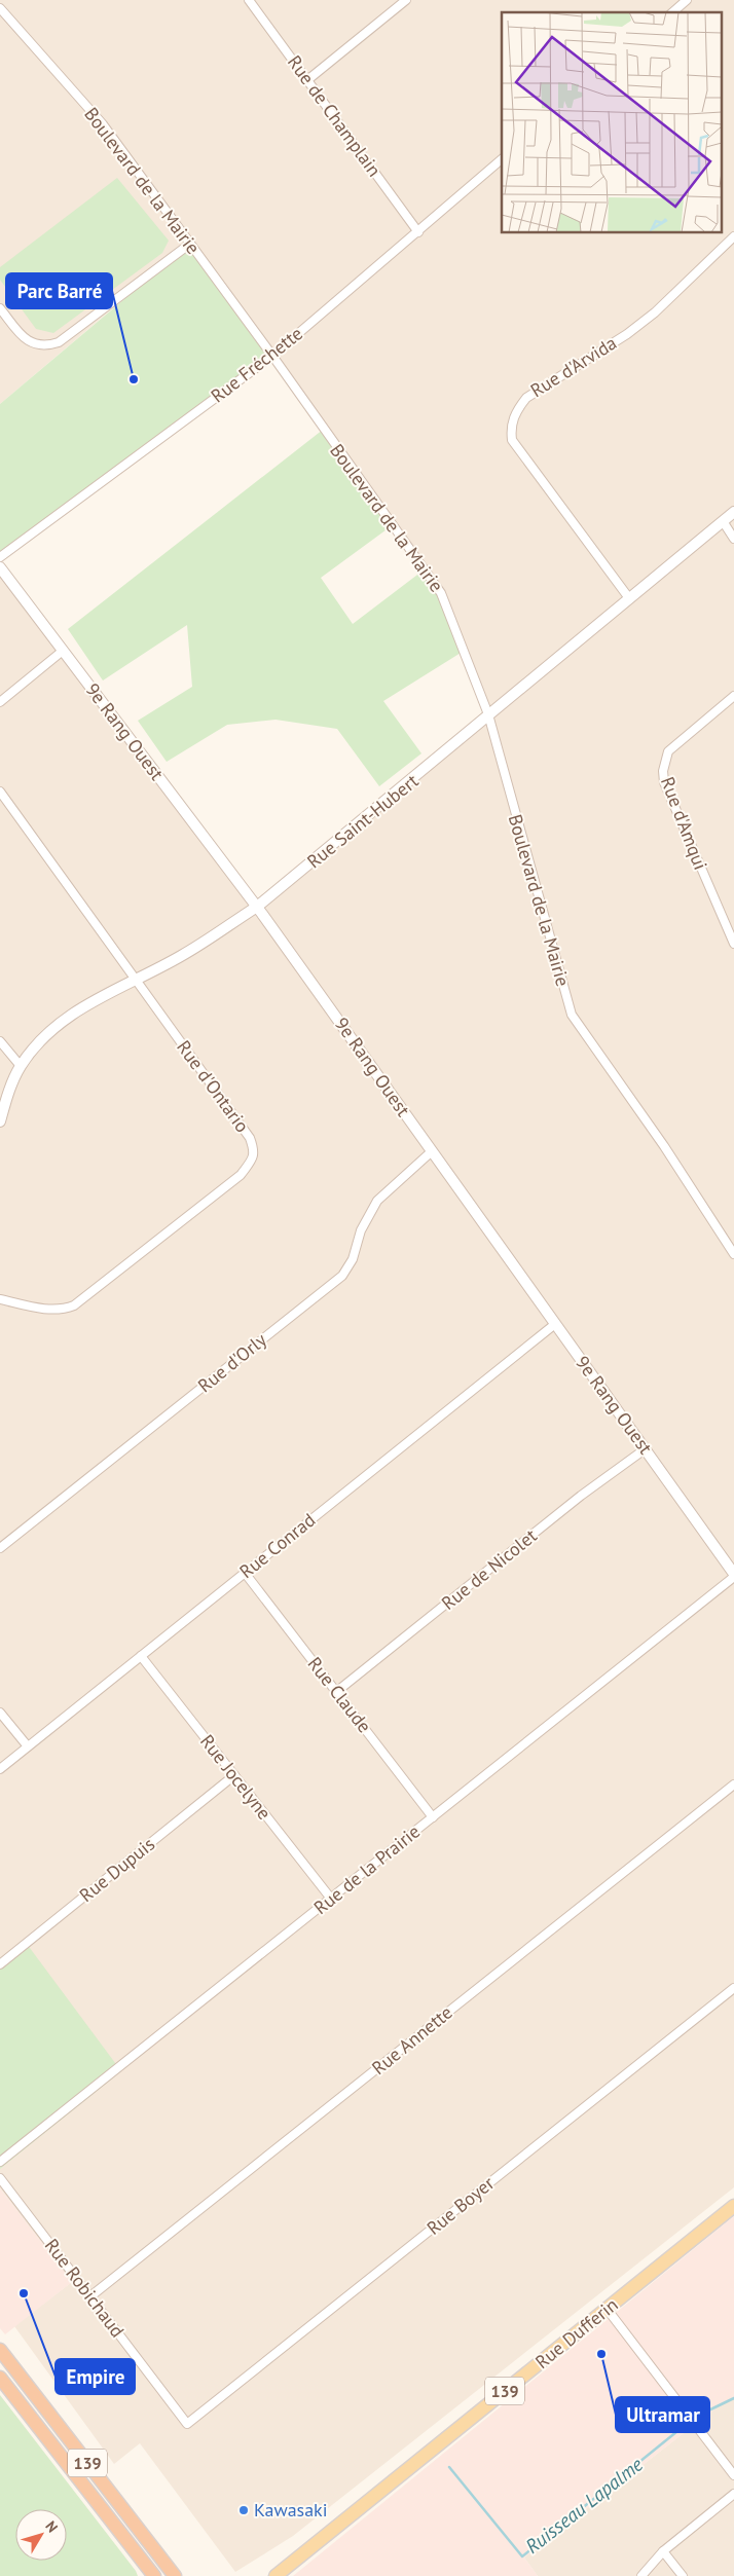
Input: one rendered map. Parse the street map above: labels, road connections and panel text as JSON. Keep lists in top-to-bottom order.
{
  "streets": {
    "highway": ["139"],
    "main road": ["Rue Dufferin"],
    "street": [
      "Rue de Champlain",
      "Boulevard de la Mairie",
      "Rue Fréchette",
      "Rue d'Arvida",
      "9e Rang Ouest",
      "Rue Saint-Hubert",
      "Rue d'Amqui",
      "Rue d'Ontario",
      "Rue d'Orly",
      "Rue Conrad",
      "Rue de Nicolet",
      "Rue Claude",
      "Rue Jocelyne",
      "Rue Dupuis",
      "Rue de la Prairie",
      "Rue Annette",
      "Rue Boyer",
      "Rue Robichaud"
    ]
  },
  "crossings": [
    ["Rue de Champlain", "Rue Fréchette"],
    ["Boulevard de la Mairie", "Rue Fréchette"],
    ["Boulevard de la Mairie", "Rue Saint-Hubert"],
    ["Rue d'Arvida", "Rue Saint-Hubert"],
    ["9e Rang Ouest", "Rue Saint-Hubert"],
    ["9e Rang Ouest", "Rue d'Orly"],
    ["9e Rang Ouest", "Rue Conrad"],
    ["9e Rang Ouest", "Rue de Nicolet"],
    ["9e Rang Ouest", "Rue de la Prairie"],
    ["Rue Saint-Hubert", "Rue d'Ontario"],
    ["Rue Conrad", "Rue Claude"],
    ["Rue Conrad", "Rue Jocelyne"],
    ["Rue de Nicolet", "Rue Claude"],
    ["Rue Claude", "Rue de la Prairie"],
    ["Rue Jocelyne", "Rue Dupuis"],
    ["Rue Jocelyne", "Rue de la Prairie"],
    ["Rue Annette", "Rue Robichaud"],
    ["Rue Boyer", "Rue Robichaud"]
  ],
  "water": ["Ruisseau Lapalme"],
  "places": [
    "Parc Barré",
    "Empire",
    "Ultramar",
    "Kawasaki"
  ],
  "north": "top right"
}
